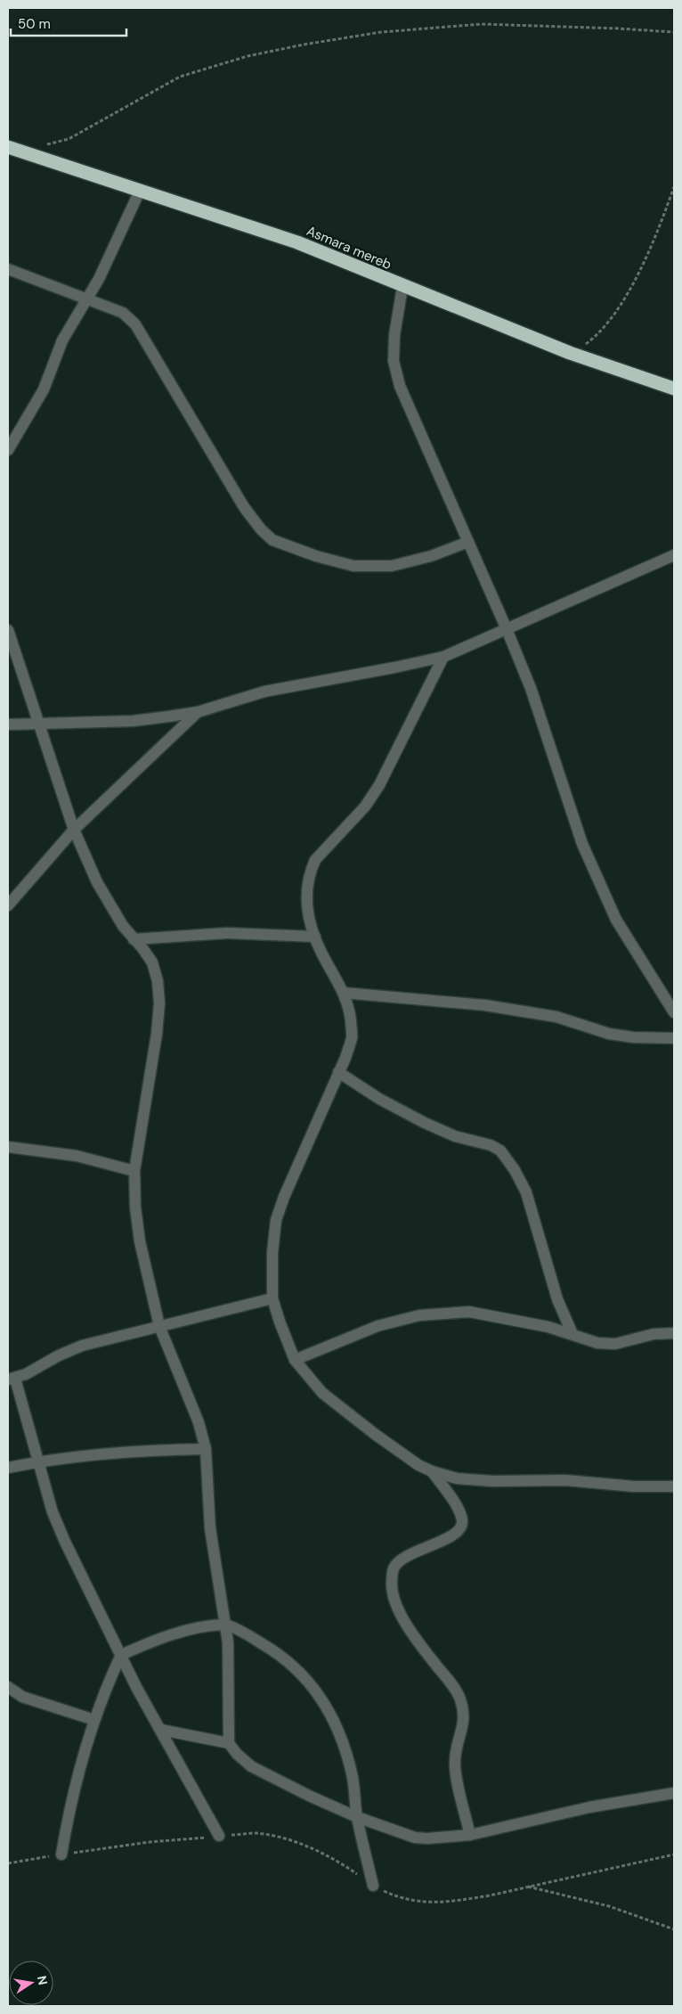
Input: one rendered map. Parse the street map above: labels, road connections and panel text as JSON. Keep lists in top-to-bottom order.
{
  "streets": {
    "highway": ["Asmara mereb"]
  },
  "scale_bar": "50 m",
  "north": "right"
}
